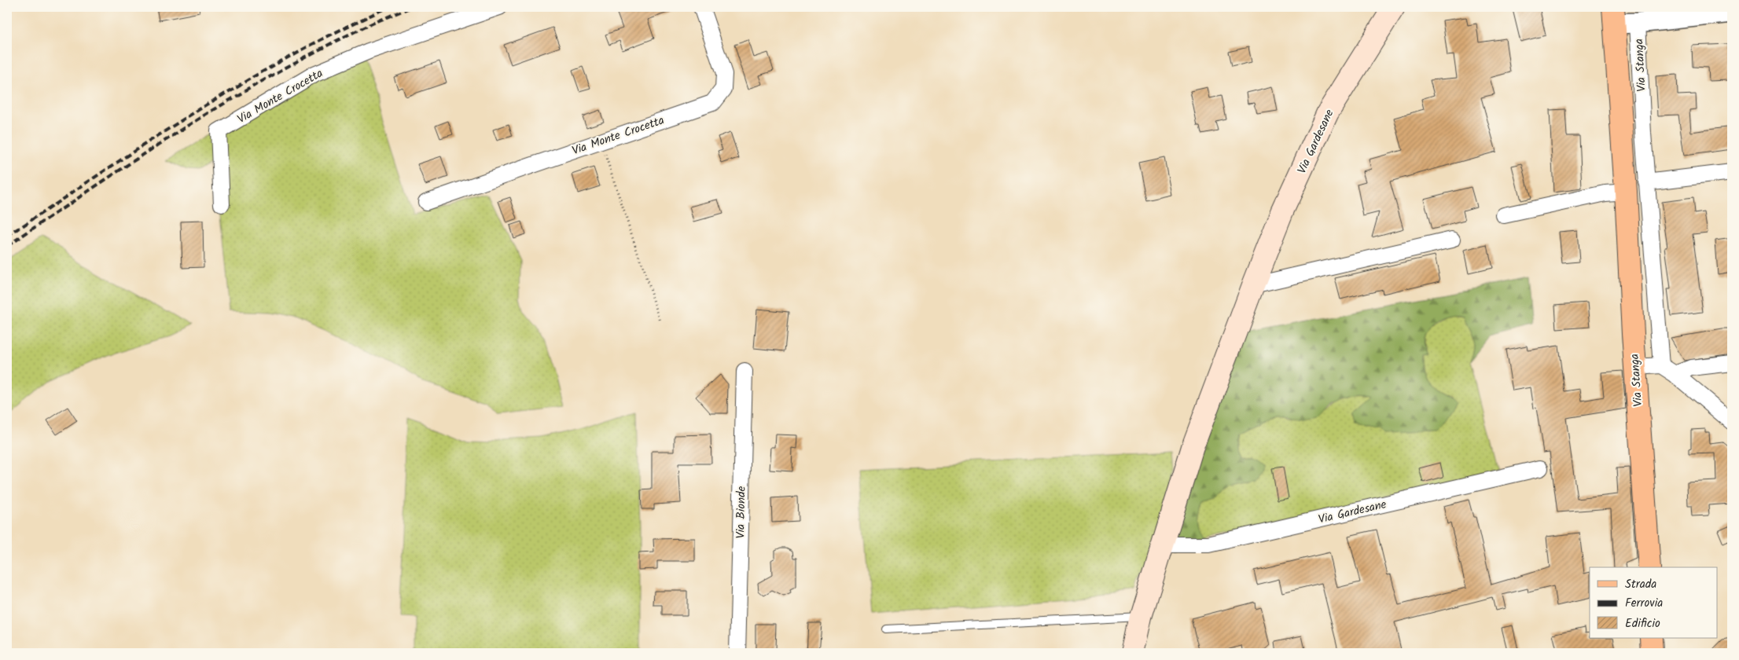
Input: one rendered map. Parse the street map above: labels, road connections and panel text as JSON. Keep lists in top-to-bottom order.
{
  "streets": {
    "main road": ["Via Stanga", "Via Gardesane"],
    "street": ["Via Monte Crocetta", "Via Bionde"]
  },
  "legend": ["Strada", "Ferrovia", "Edificio"]
}
